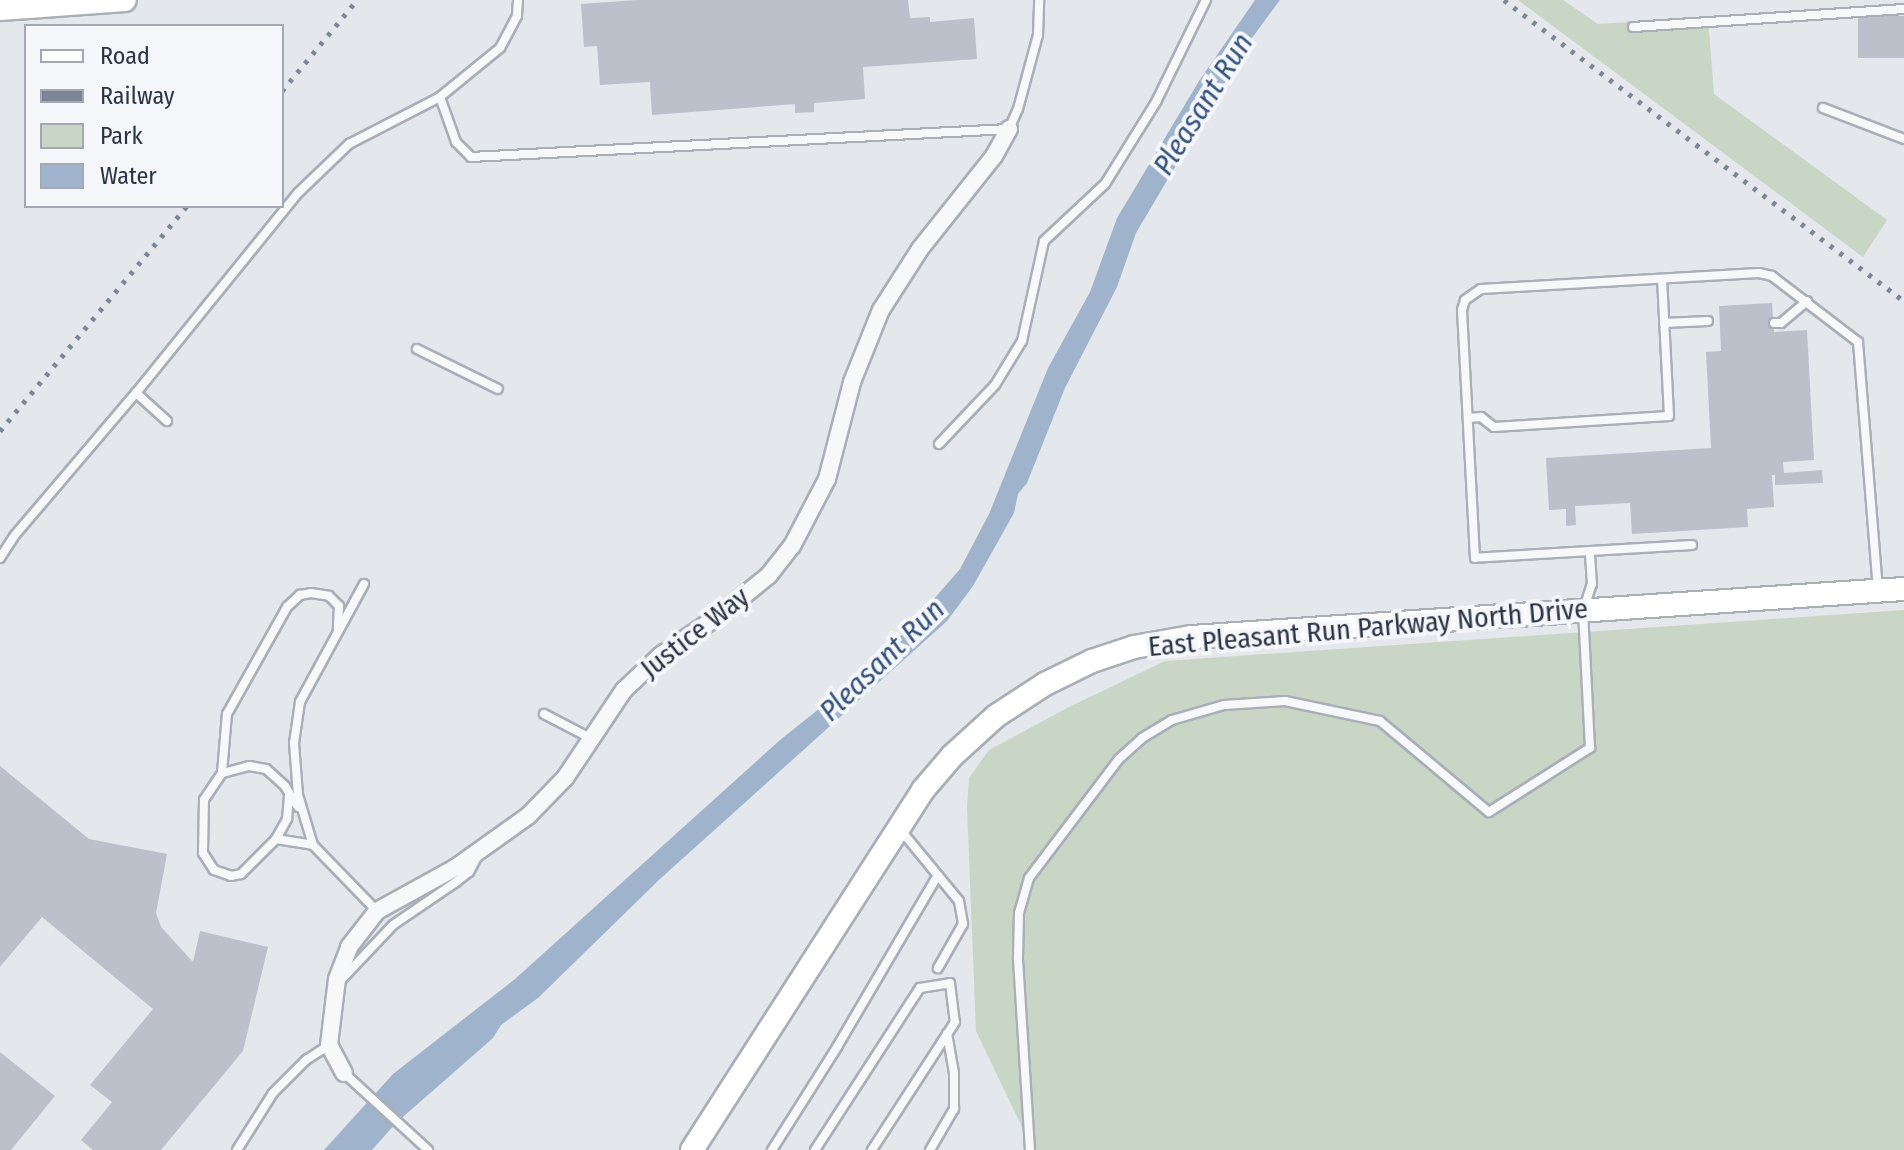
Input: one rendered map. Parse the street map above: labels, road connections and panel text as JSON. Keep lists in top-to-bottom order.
{
  "streets": {
    "street": ["East Pleasant Run Parkway North Drive", "Justice Way"]
  },
  "water": ["Pleasant Run"],
  "legend": [
    "Road",
    "Railway",
    "Park",
    "Water"
  ]
}
